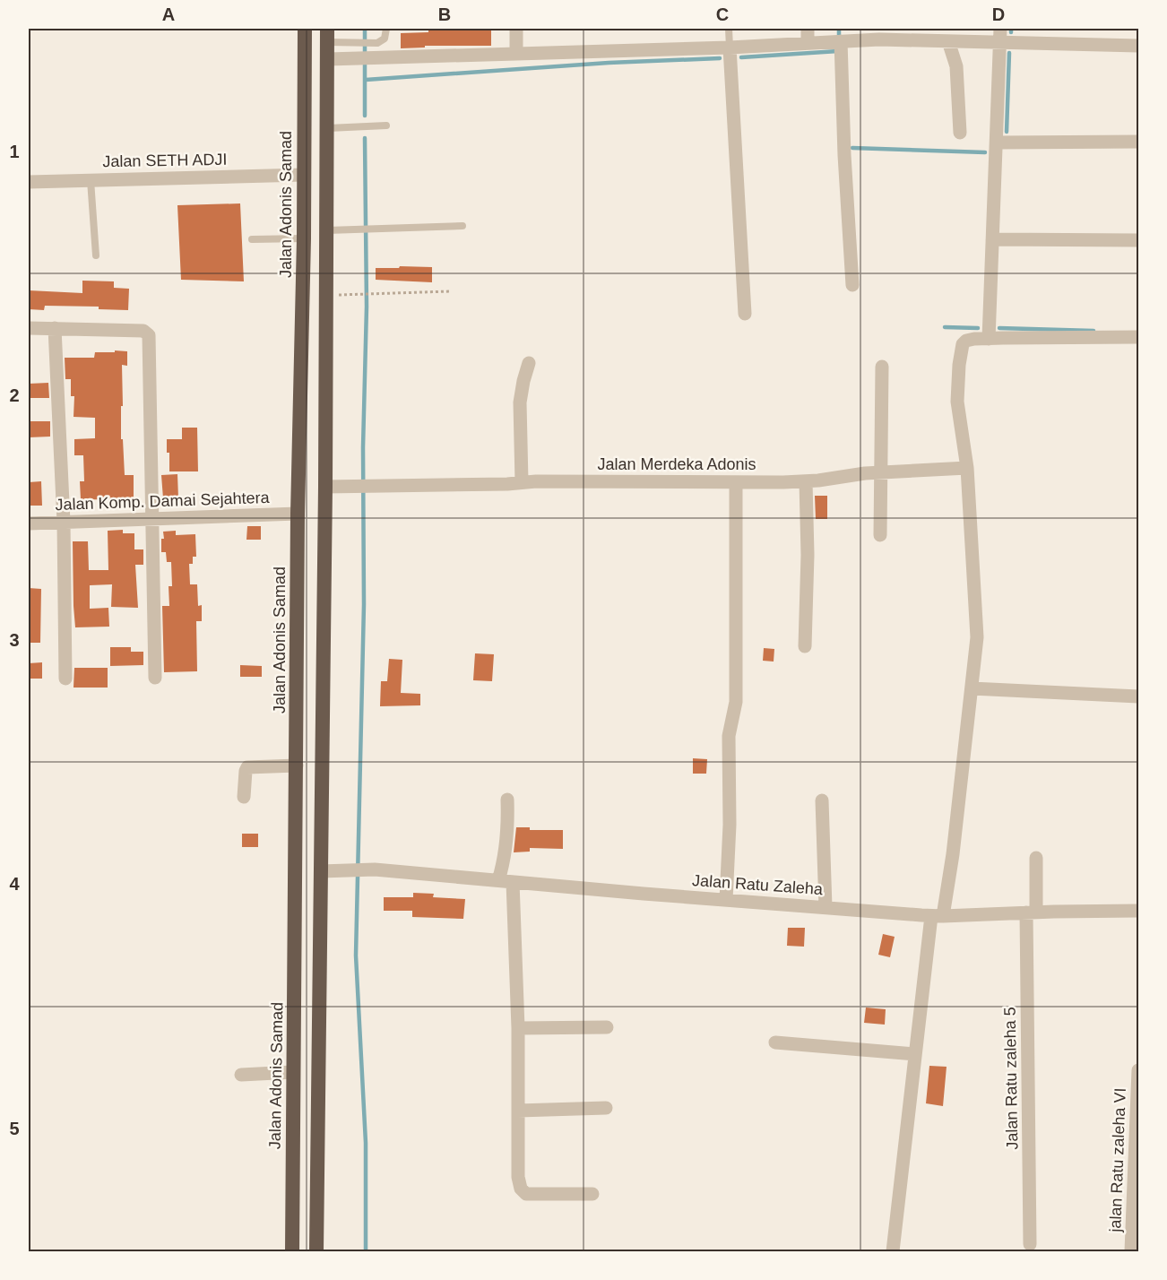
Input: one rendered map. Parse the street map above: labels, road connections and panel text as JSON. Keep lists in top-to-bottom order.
{
  "streets": {
    "highway": ["Jalan Adonis Samad"],
    "street": [
      "Jalan SETH ADJI",
      "Jalan Merdeka Adonis",
      "Jalan Komp. Damai Sejahtera",
      "Jalan Ratu Zaleha",
      "Jalan Ratu zaleha 5",
      "jalan Ratu zaleha VI"
    ]
  },
  "crossings": [
    ["Jalan SETH ADJI", "Jalan Adonis Samad"],
    ["Jalan Adonis Samad", "Jalan Komp. Damai Sejahtera"],
    ["Jalan Ratu Zaleha", "Jalan Ratu zaleha 5"]
  ],
  "grid": {
    "columns": [
      "A",
      "B",
      "C",
      "D"
    ],
    "rows": [
      "1",
      "2",
      "3",
      "4",
      "5"
    ]
  }
}
